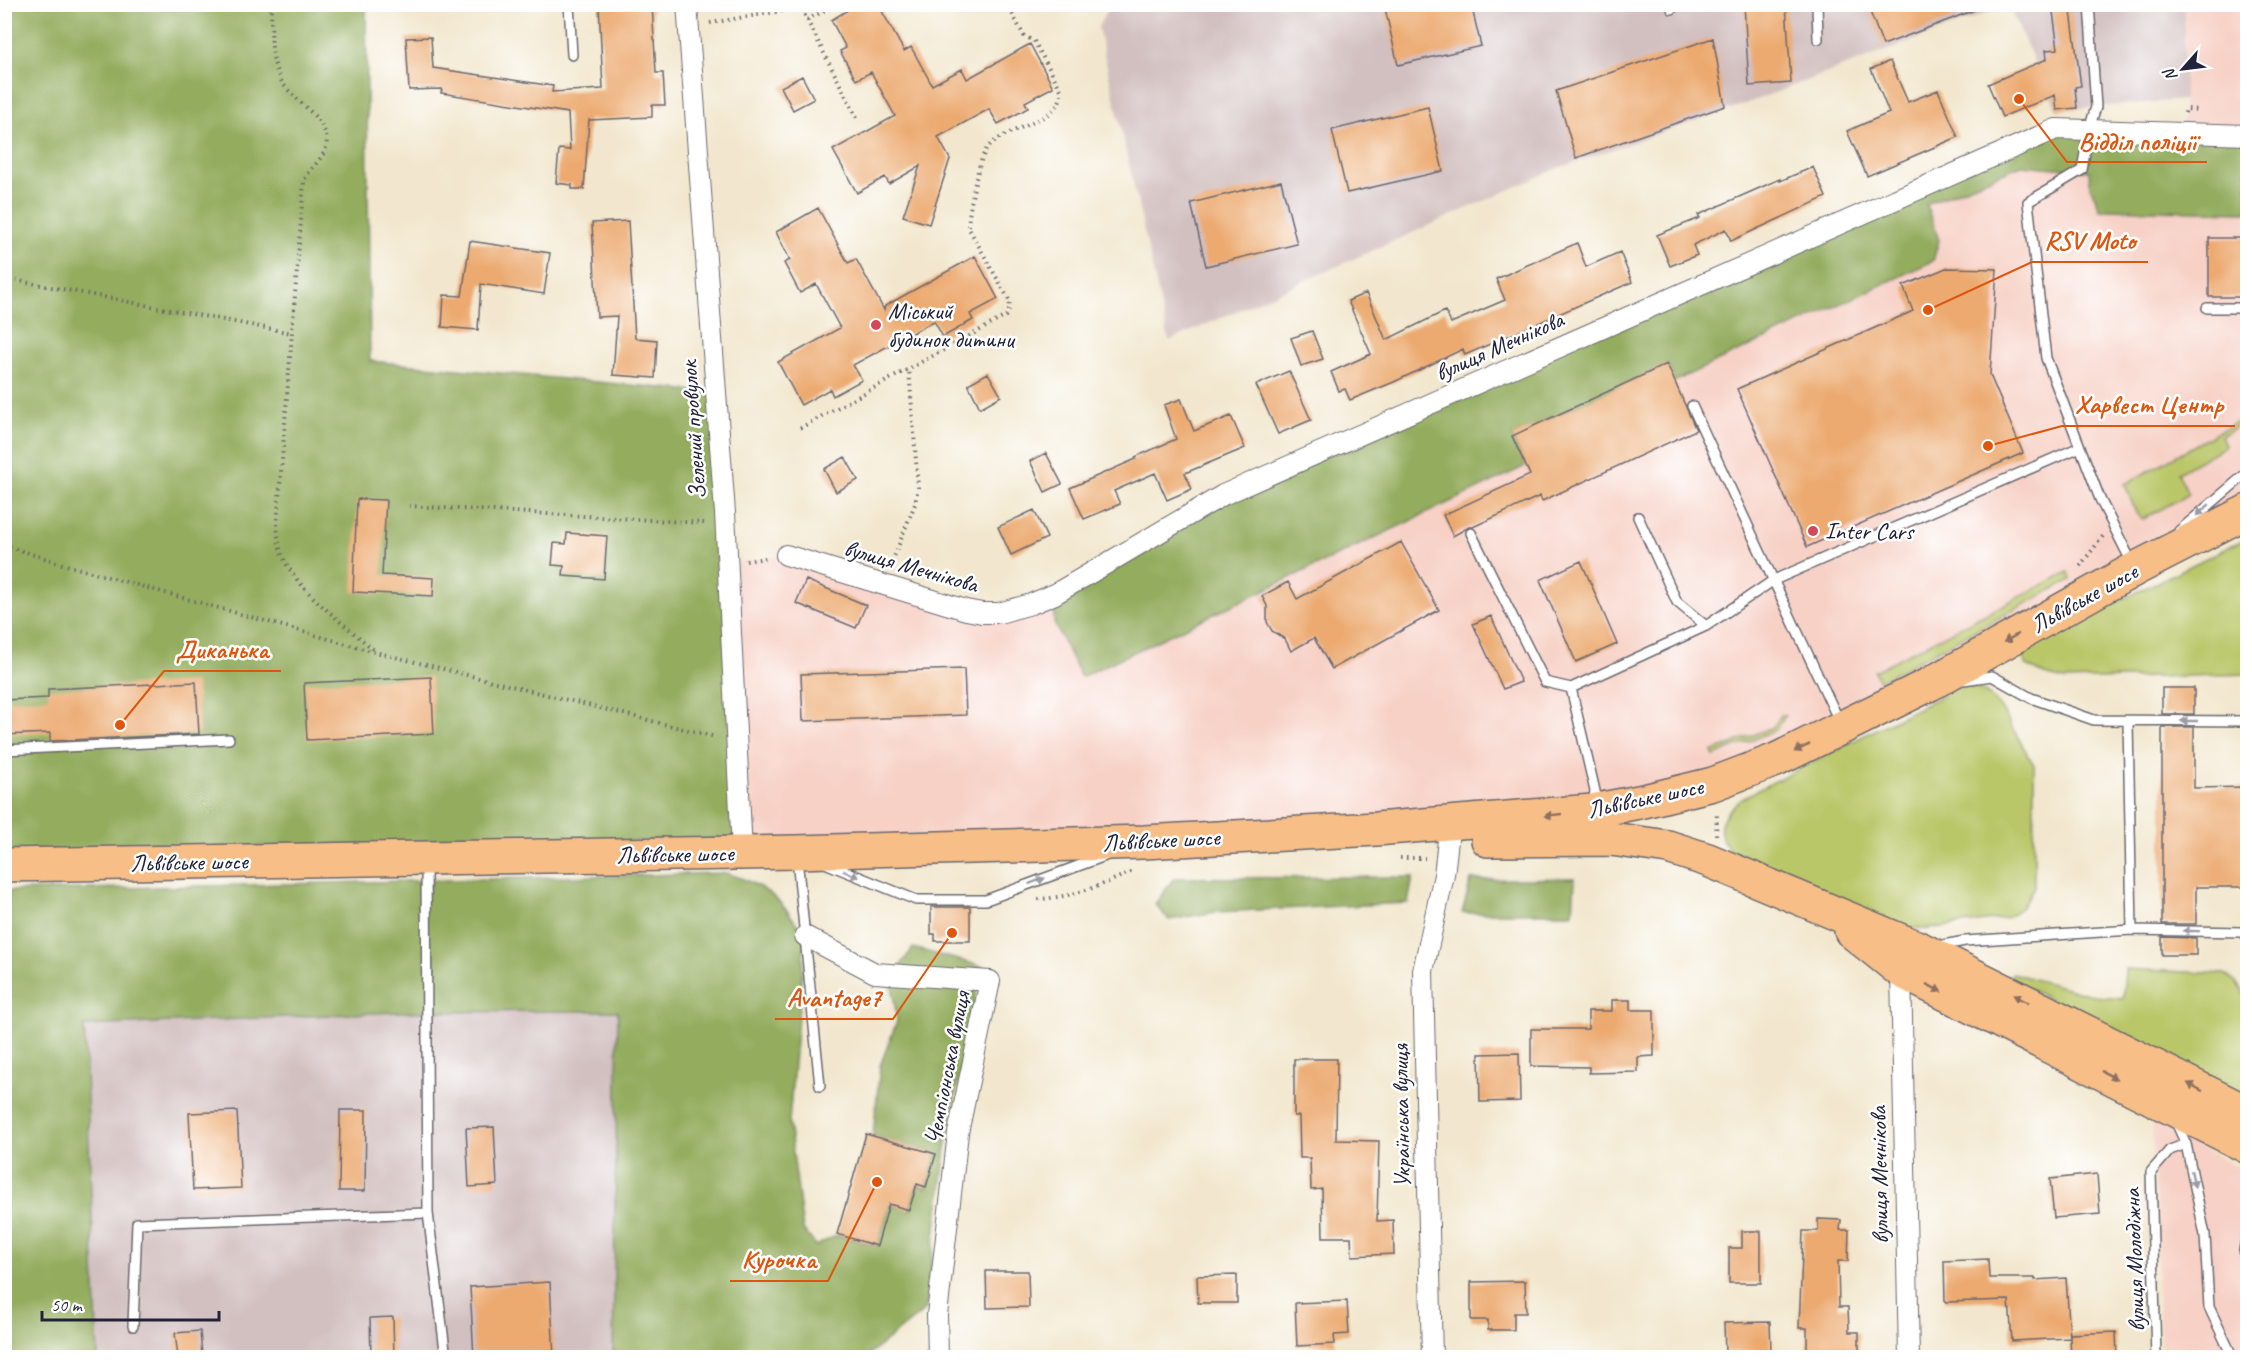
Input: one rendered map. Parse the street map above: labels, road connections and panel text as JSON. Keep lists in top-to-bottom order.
{
  "streets": {
    "highway": ["Львівське шосе"],
    "street": [
      "вулиця Мечнікова",
      "Зелений провулок",
      "Чемпіонська вулиця",
      "Українська вулиця"
    ],
    "lane": ["вулиця Молодіжна"]
  },
  "crossings": [
    ["Зелений провулок", "Львівське шосе"]
  ],
  "places": [
    "Відділ поліції",
    "RSV Moto",
    "Міський будинок дитини",
    "Харвест Центр",
    "Inter Cars",
    "Диканька",
    "Avantage7",
    "Курочка"
  ],
  "scale_bar": "50 m",
  "north": "bottom left"
}
